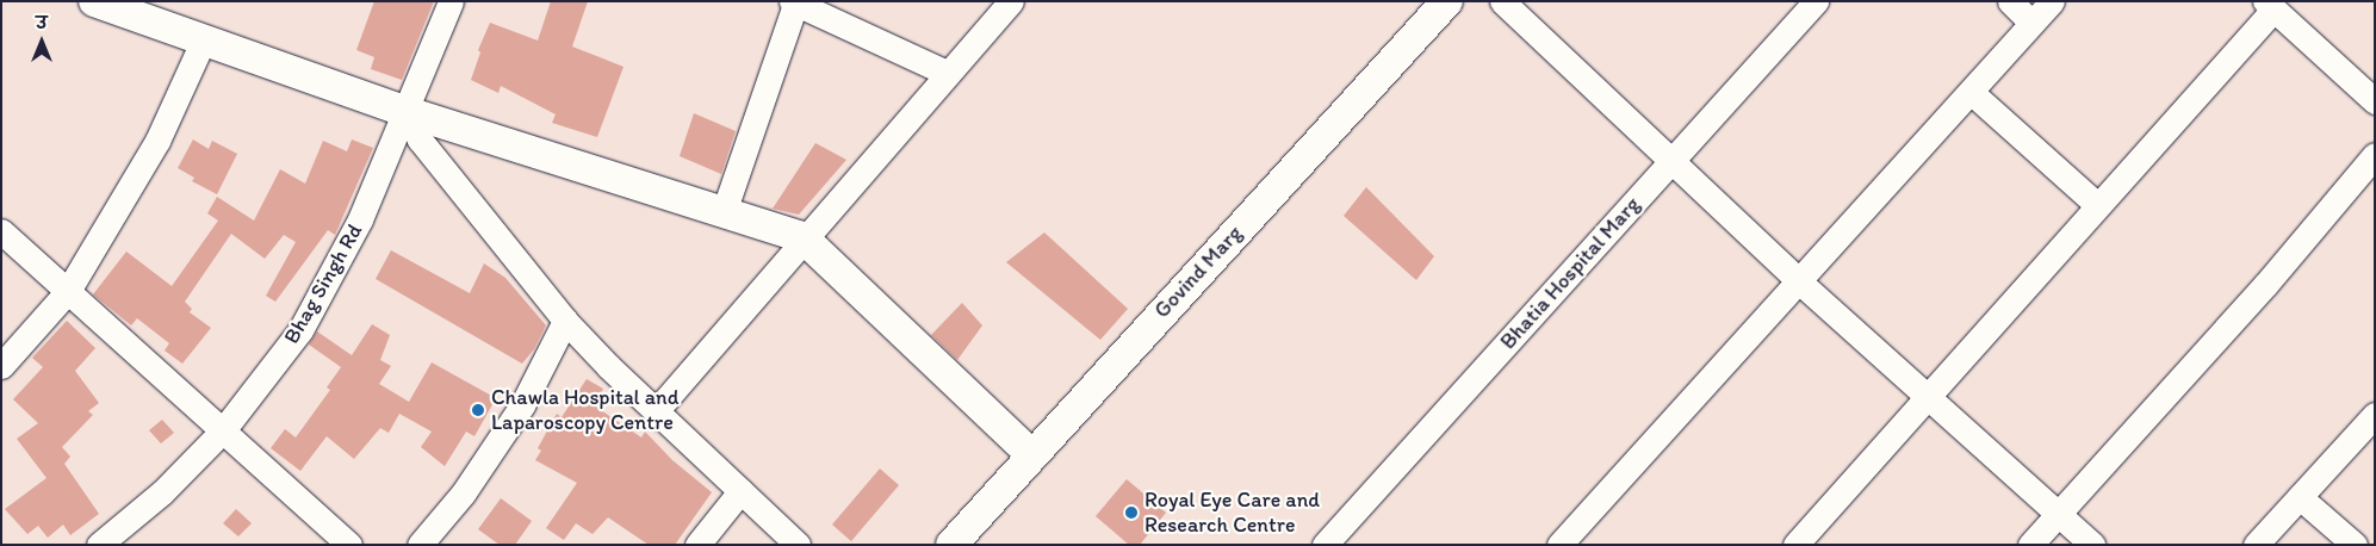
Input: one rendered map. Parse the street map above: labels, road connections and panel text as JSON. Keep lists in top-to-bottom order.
{
  "streets": {
    "street": ["Govind Marg", "Bhatia Hospital Marg", "Bhag Singh Rd"]
  },
  "places": ["Chawla Hospital and Laparoscopy Centre", "Royal Eye Care and Research Centre"],
  "north": "top"
}
